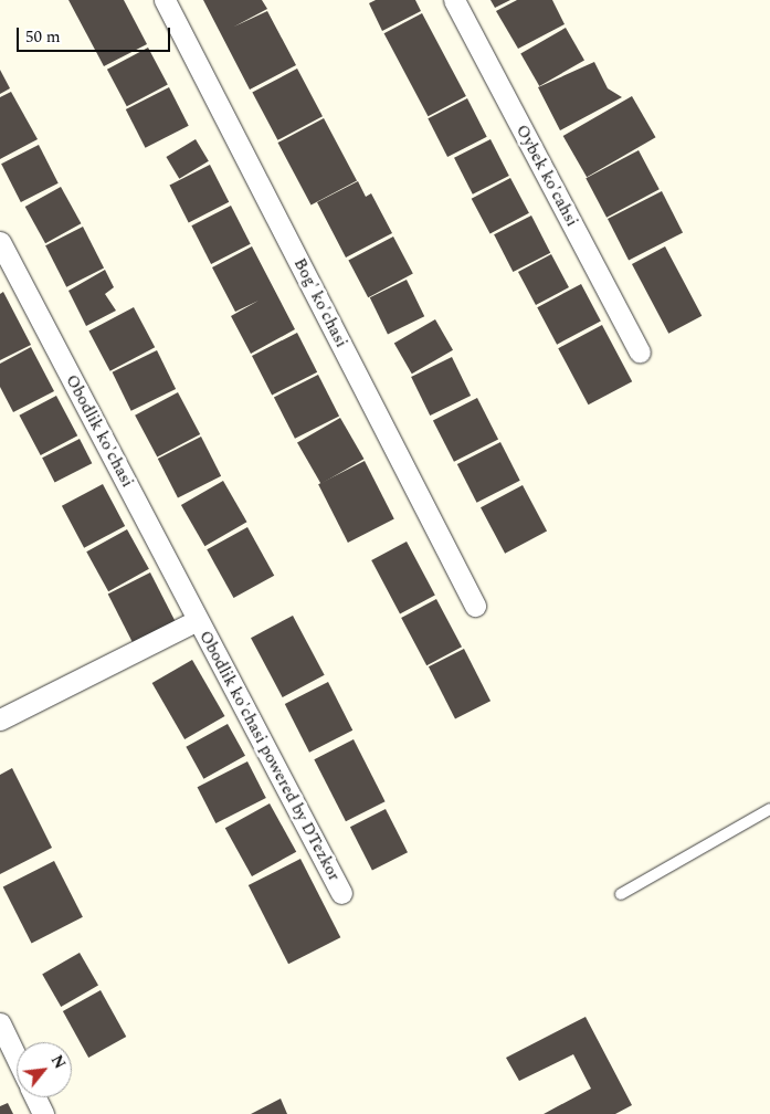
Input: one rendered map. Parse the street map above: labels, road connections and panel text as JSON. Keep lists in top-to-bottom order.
{
  "streets": {
    "street": [
      "Oybek ko'cahsi",
      "Bog' ko'chasi",
      "Obodlik ko'chasi",
      "Obodlik ko'chasi powered by DTezkor"
    ]
  },
  "crossings": [
    ["Obodlik ko'chasi", "Obodlik ko'chasi powered by DTezkor"]
  ],
  "scale_bar": "50 m",
  "north": "top right"
}
